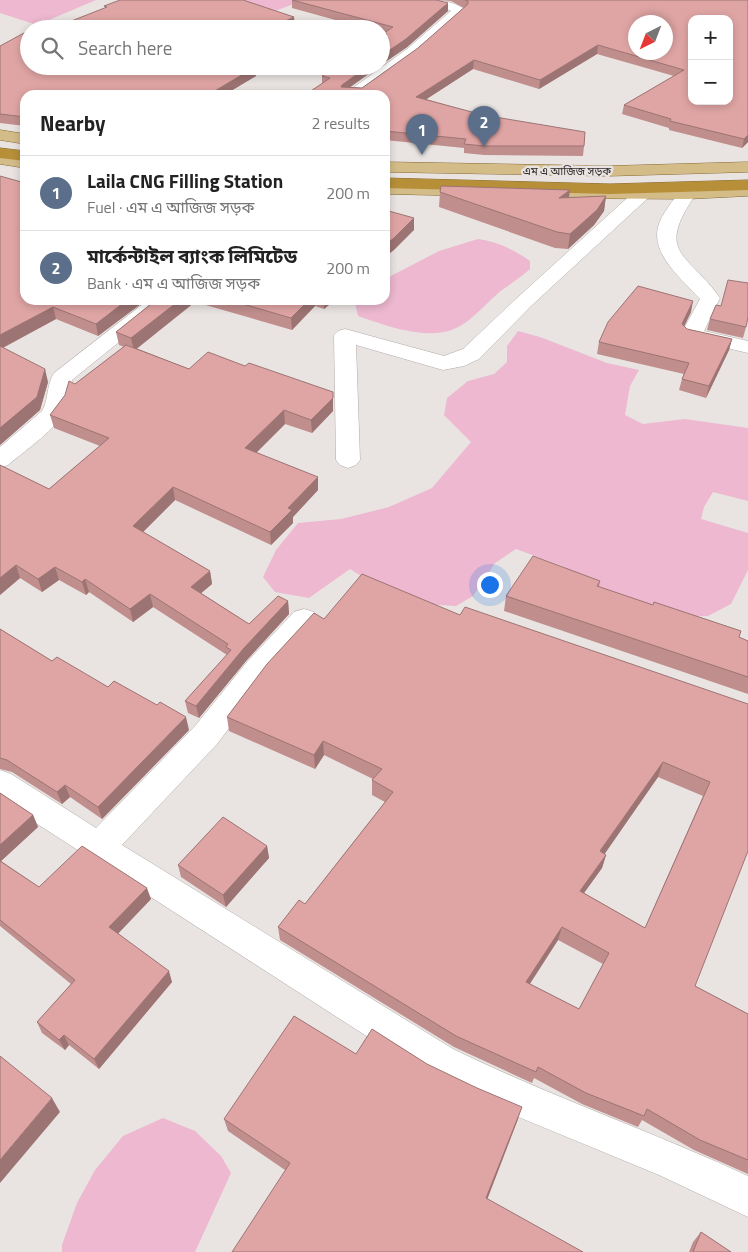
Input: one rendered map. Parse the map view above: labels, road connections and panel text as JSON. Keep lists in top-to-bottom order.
{
  "streets": {
    "main road": ["এম এ আজিজ সড়ক"]
  },
  "north": "bottom left",
  "page": {
    "map_buttons": ["+", "−"],
    "search": "Search here",
    "heading": ["Nearby", "2 results"],
    "pins": ["2", "1"],
    "list": [
      {
        "mark": "1",
        "name": "Laila CNG Filling Station",
        "note": "Fuel · এম এ আজিজ সড়ক",
        "value": "200 m"
      },
      {
        "mark": "2",
        "name": "মার্কেন্টাইল ব্যাংক লিমিটেড",
        "note": "Bank · এম এ আজিজ সড়ক",
        "value": "200 m"
      }
    ]
  }
}
